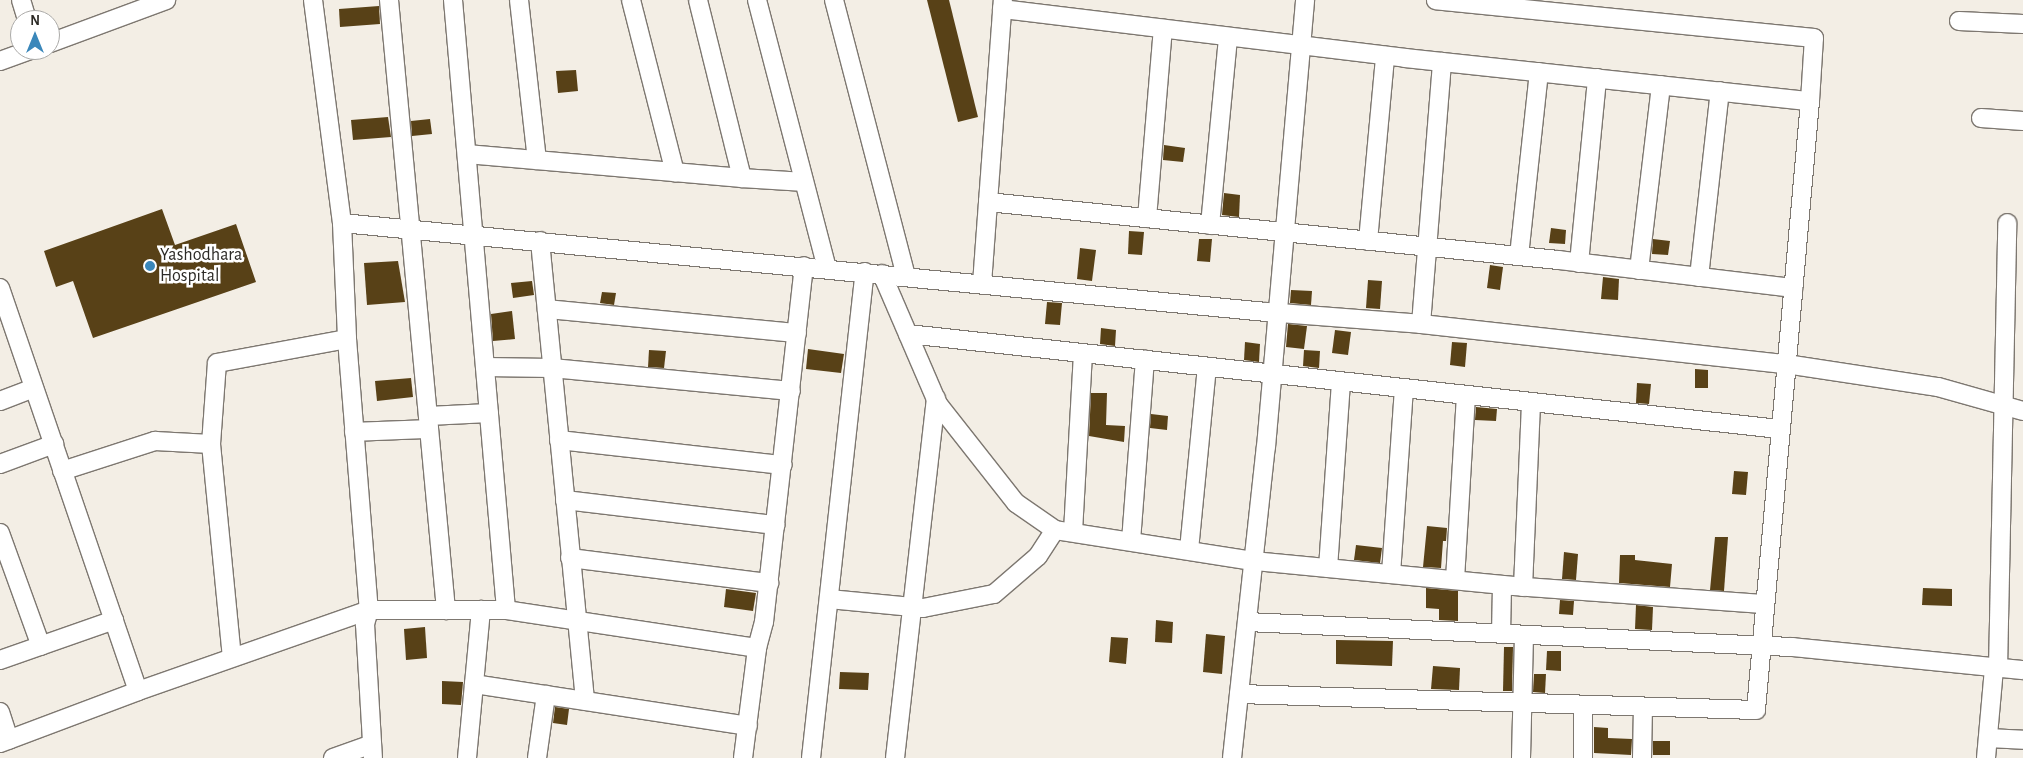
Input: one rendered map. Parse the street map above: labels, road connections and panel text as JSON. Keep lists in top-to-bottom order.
{
  "places": ["Yashodhara Hospital"],
  "north": "top"
}
